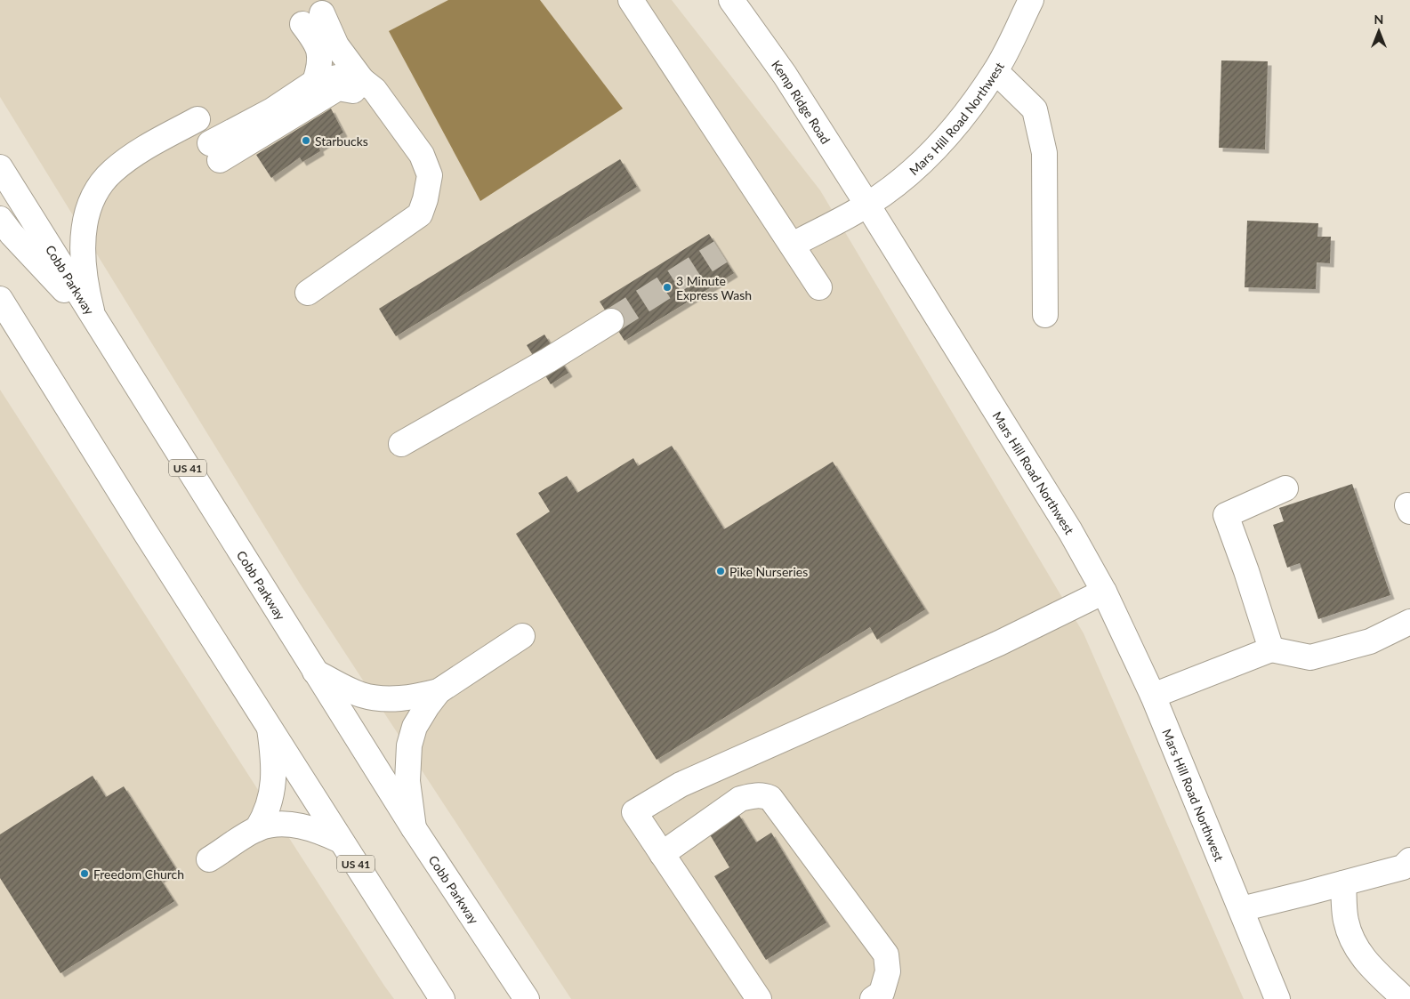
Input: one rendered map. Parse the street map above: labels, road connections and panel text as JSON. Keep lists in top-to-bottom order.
{
  "streets": {
    "street": [
      "Kemp Ridge Road",
      "Mars Hill Road Northwest",
      "Cobb Parkway",
      "US 41"
    ]
  },
  "crossings": [
    ["Kemp Ridge Road", "Mars Hill Road Northwest"]
  ],
  "places": [
    "Starbucks",
    "3 Minute Express Wash",
    "Pike Nurseries",
    "Freedom Church"
  ],
  "north": "top"
}
